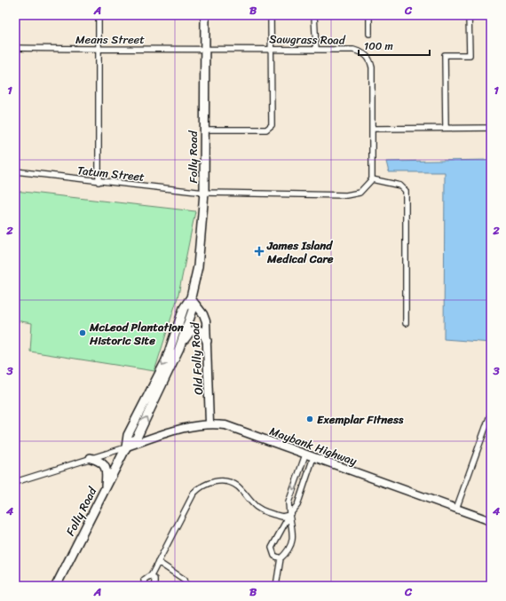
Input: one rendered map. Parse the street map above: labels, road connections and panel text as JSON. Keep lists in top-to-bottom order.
{
  "streets": {
    "main road": ["Folly Road", "Old Folly Road", "Maybank Highway"],
    "street": ["Means Street", "Sawgrass Road", "Tatum Street"]
  },
  "crossings": [
    ["Means Street", "Sawgrass Road"],
    ["Means Street", "Folly Road"],
    ["Sawgrass Road", "Folly Road"],
    ["Sawgrass Road", "Tatum Street"],
    ["Folly Road", "Tatum Street"],
    ["Folly Road", "Old Folly Road"],
    ["Folly Road", "Maybank Highway"],
    ["Old Folly Road", "Maybank Highway"]
  ],
  "places": {
    "health": ["James Island Medical Care"],
    "other": ["McLeod Plantation Historic Site", "Exemplar Fitness"]
  },
  "scale_bar": "100 m",
  "grid": {
    "columns": ["A", "B", "C"],
    "rows": [
      "1",
      "2",
      "3",
      "4"
    ]
  }
}
